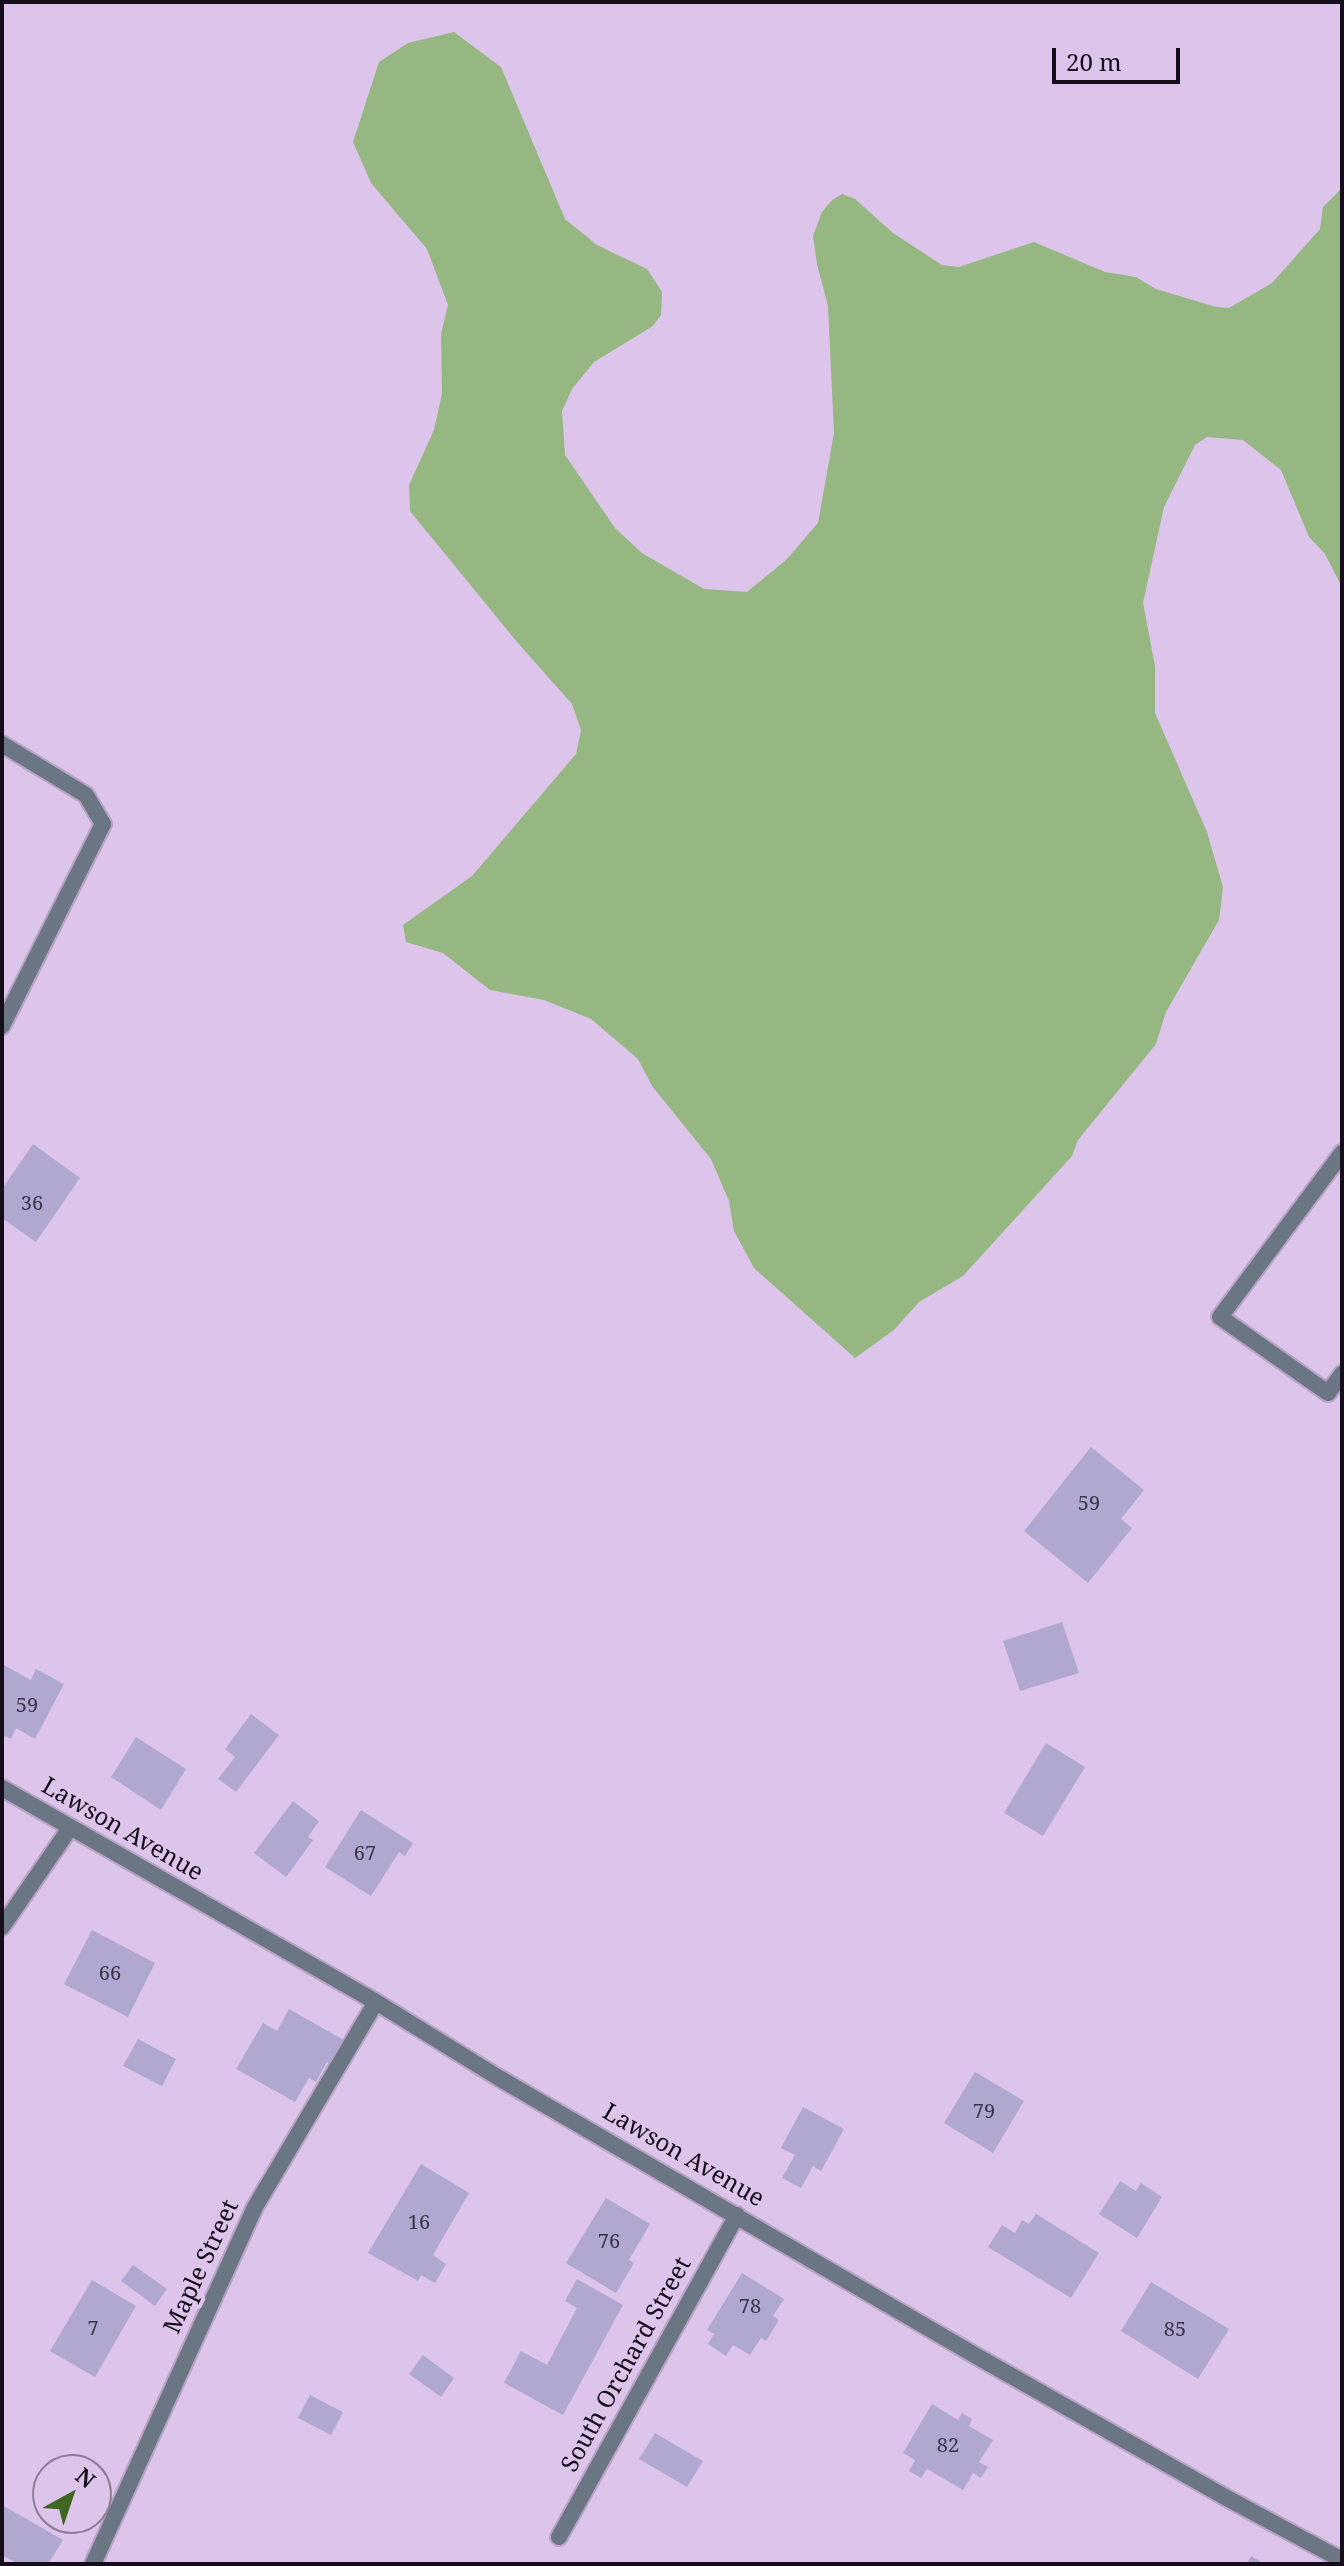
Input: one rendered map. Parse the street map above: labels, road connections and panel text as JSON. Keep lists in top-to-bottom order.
{
  "streets": {
    "street": ["Lawson Avenue", "Maple Street", "South Orchard Street"]
  },
  "crossings": [
    ["Lawson Avenue", "Maple Street"],
    ["Lawson Avenue", "South Orchard Street"]
  ],
  "house_numbers": [
    "36",
    "59",
    "59",
    "67",
    "66",
    "79",
    "16",
    "76",
    "78",
    "7",
    "85",
    "82"
  ],
  "scale_bar": "20 m",
  "north": "top right"
}
